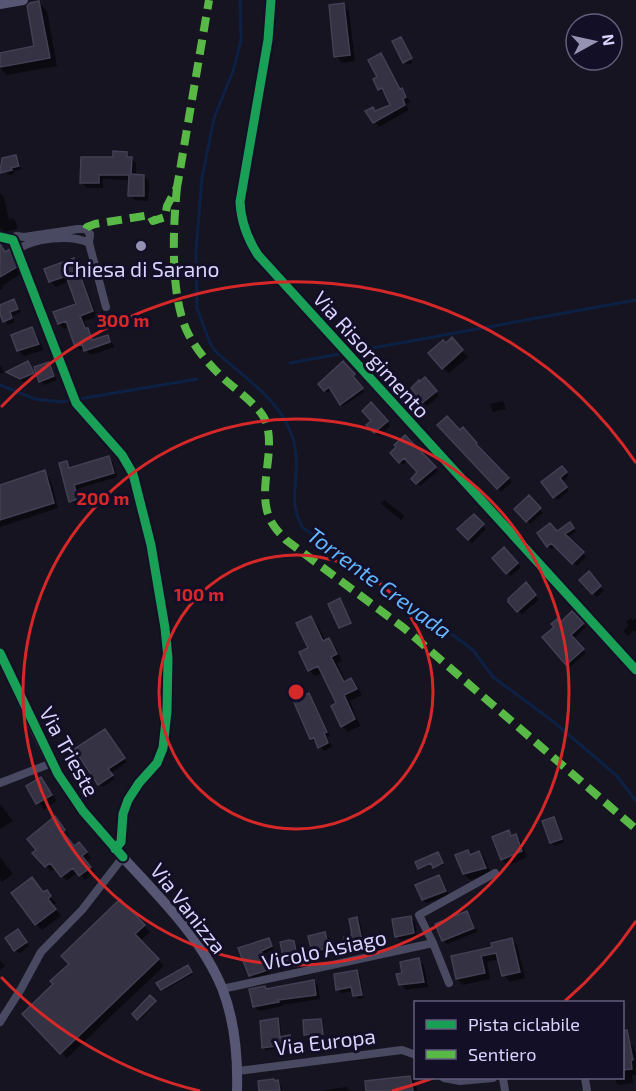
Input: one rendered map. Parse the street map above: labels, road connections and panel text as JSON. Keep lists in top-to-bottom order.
{
  "streets": {
    "street": [
      "Via Risorgimento",
      "Via Trieste",
      "Via Vanizza",
      "Vicolo Asiago",
      "Via Europa"
    ]
  },
  "crossings": [
    ["Via Trieste", "Via Vanizza"],
    ["Via Vanizza", "Vicolo Asiago"],
    ["Via Vanizza", "Via Europa"]
  ],
  "water": ["Torrente Crevada"],
  "places": ["Chiesa di Sarano"],
  "legend": ["Pista ciclabile", "Sentiero"],
  "north": "right",
  "rings": ["300 m", "200 m", "100 m"]
}
